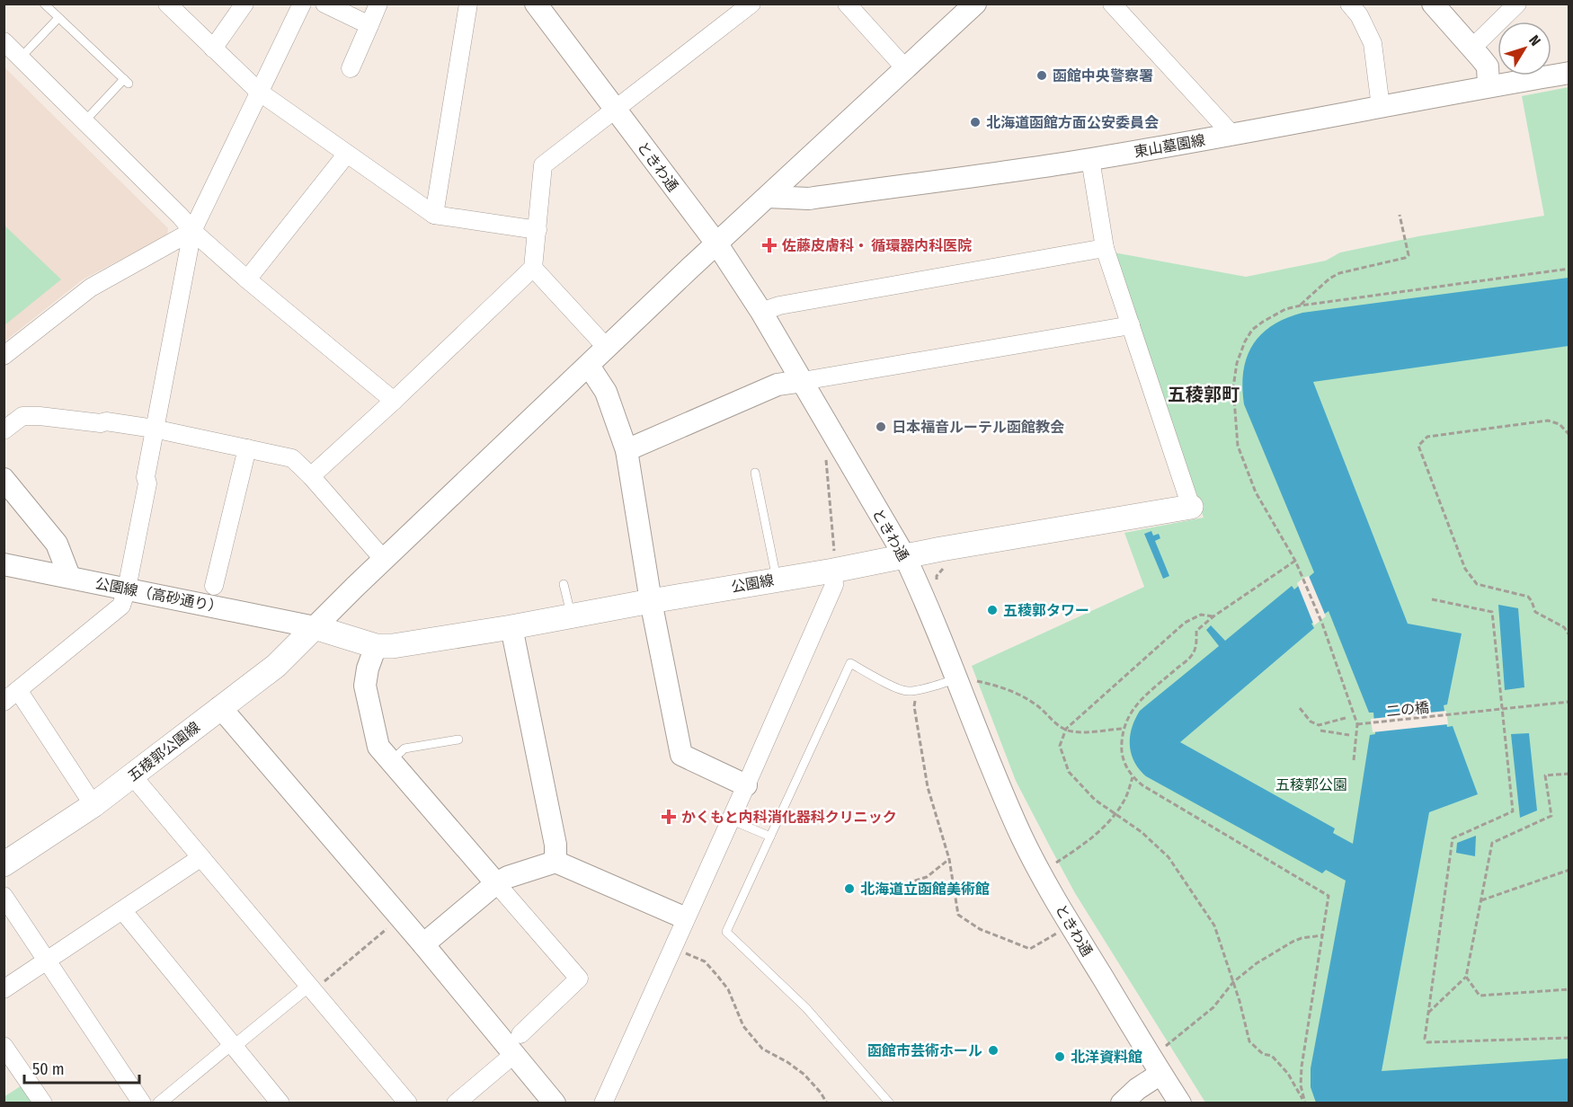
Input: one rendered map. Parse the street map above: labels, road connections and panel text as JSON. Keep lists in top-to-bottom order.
{
  "streets": {
    "main road": ["公園線", "五稜郭公園線"],
    "street": ["東山墓園線", "ときわ通", "公園線（高砂通り）"],
    "path": ["二の橋"]
  },
  "crossings": [
    ["ときわ通", "公園線"],
    ["公園線", "公園線（高砂通り）"],
    ["公園線", "五稜郭公園線"],
    ["公園線（高砂通り）", "五稜郭公園線"]
  ],
  "districts": ["五稜郭町"],
  "parks": ["五稜郭公園"],
  "places": {
    "other": [
      "函館中央警察署",
      "北海道函館方面公安委員会",
      "日本福音ルーテル函館教会",
      "五稜郭タワー",
      "北海道立函館美術館",
      "函館市芸術ホール",
      "北洋資料館"
    ],
    "health": ["佐藤皮膚科・ 循環器内科医院", "かくもと内科消化器科クリニック"]
  },
  "scale_bar": "50 m",
  "north": "top right"
}
